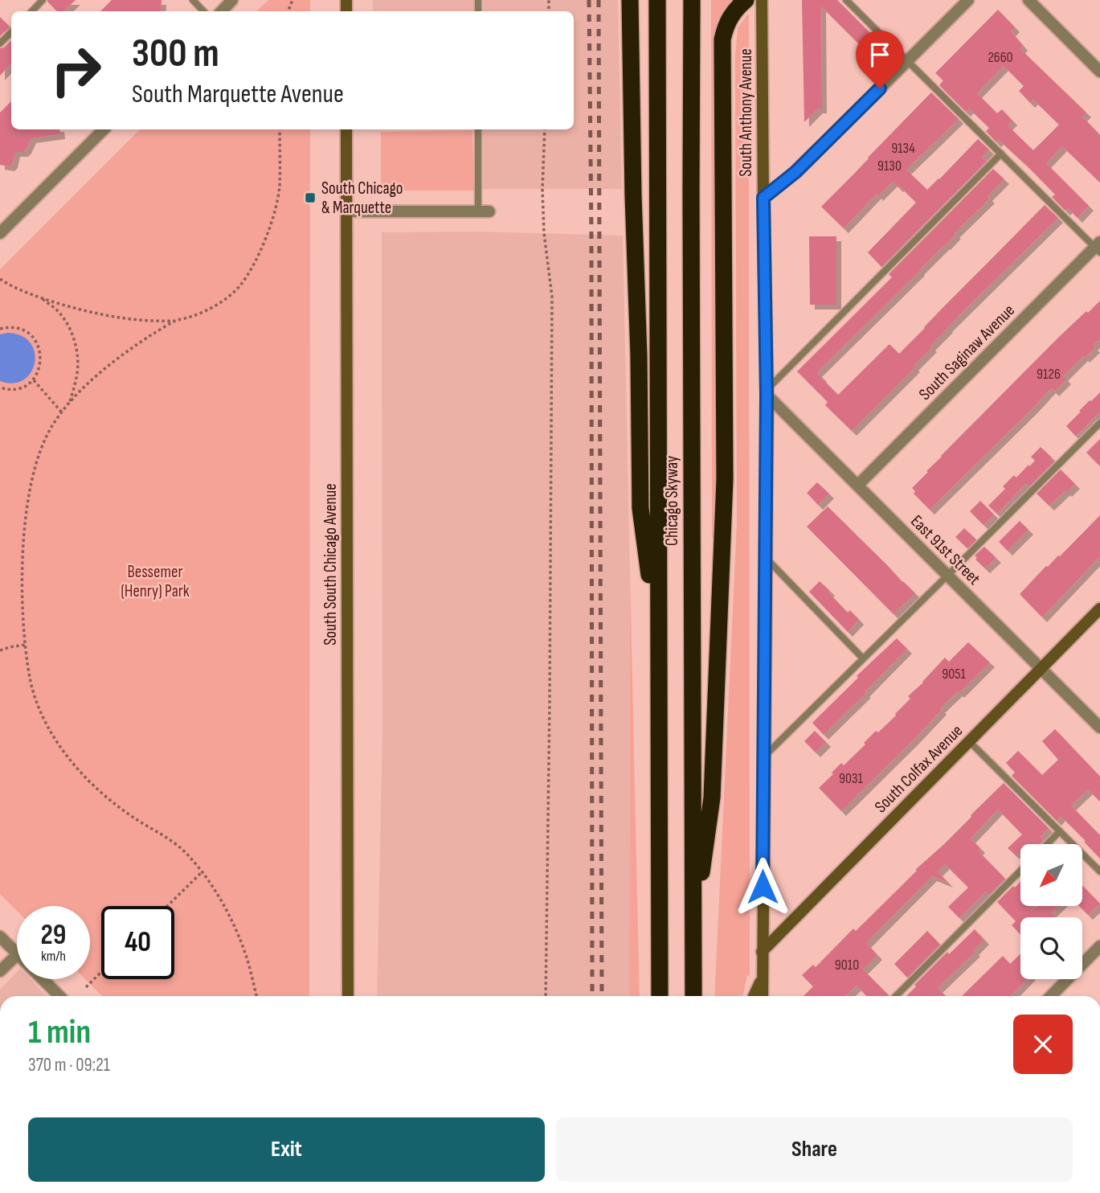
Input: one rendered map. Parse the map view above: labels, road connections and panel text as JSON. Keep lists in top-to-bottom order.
{
  "streets": {
    "highway": ["Chicago Skyway"],
    "main road": ["South Anthony Avenue", "South South Chicago Avenue", "South Colfax Avenue"],
    "street": ["South Saginaw Avenue", "East 91st Street"]
  },
  "crossings": [
    ["South Anthony Avenue", "East 91st Street"],
    ["South Anthony Avenue", "South Colfax Avenue"],
    ["South Saginaw Avenue", "East 91st Street"],
    ["East 91st Street", "South Colfax Avenue"]
  ],
  "parks": ["Bessemer (Henry) Park"],
  "places": {
    "transit": ["South Chicago & Marquette"]
  },
  "house_numbers": [
    "2660",
    "9134",
    "9130",
    "9126",
    "9051",
    "9031",
    "9010"
  ],
  "north": "bottom left",
  "page": {
    "turn": ["300 m", "South Marquette Avenue"],
    "speed": "29 km/h",
    "limit": "40",
    "heading": ["1 min", "370 m · 09:21"],
    "buttons": ["Exit", "Share"]
  }
}
